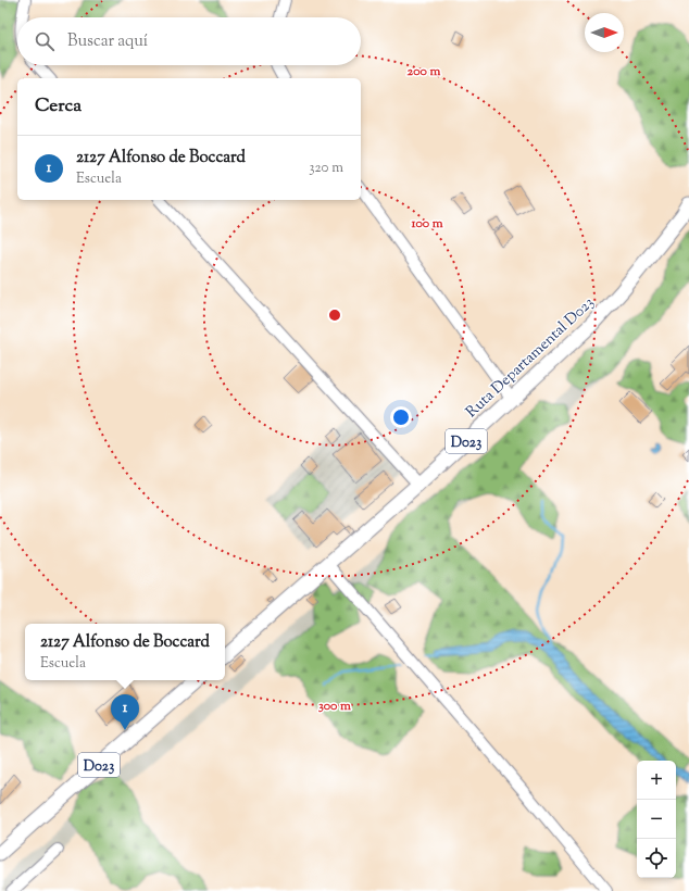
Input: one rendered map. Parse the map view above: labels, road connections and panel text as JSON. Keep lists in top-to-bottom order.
{
  "streets": {
    "main road": ["Ruta Departamental D023", "D023"]
  },
  "north": "right",
  "page": {
    "search": "Buscar aquí",
    "heading": "Cerca",
    "list": [
      {
        "mark": "1",
        "name": "2127 Alfonso de Boccard",
        "note": "Escuela",
        "value": "320 m"
      }
    ],
    "popup": ["2127 Alfonso de Boccard", "Escuela"],
    "pins": "1",
    "map_buttons": ["+", "−"]
  },
  "rings": ["200 m", "100 m", "300 m"]
}
